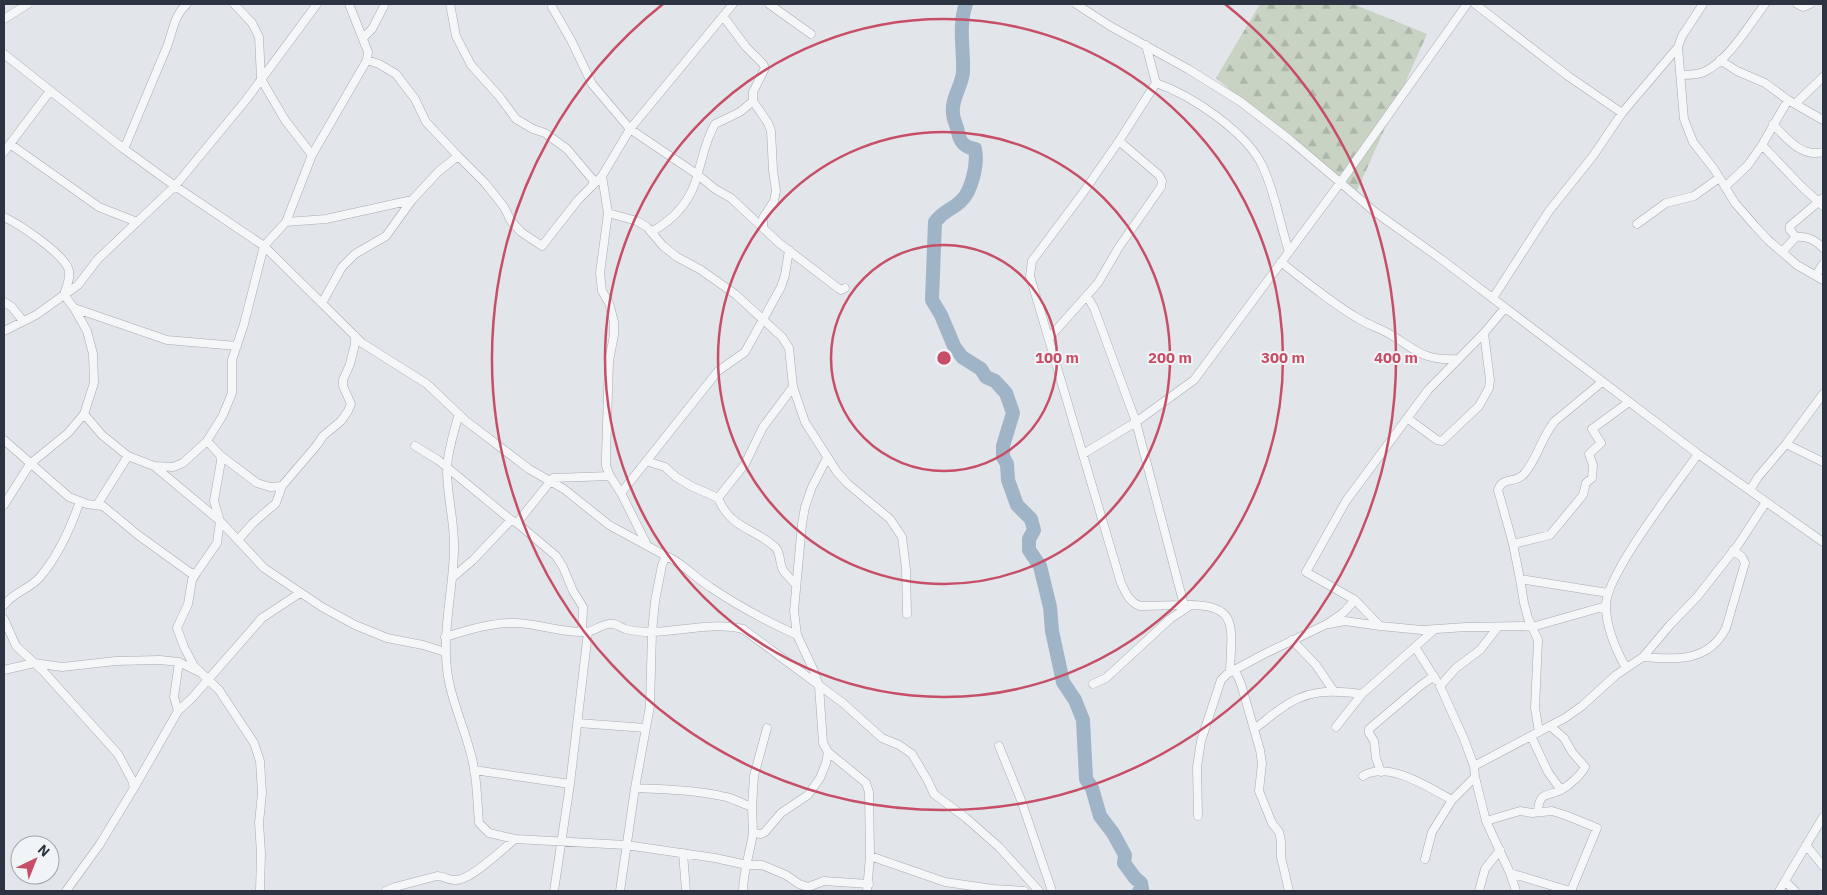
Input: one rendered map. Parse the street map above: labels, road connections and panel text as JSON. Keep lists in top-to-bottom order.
{
  "north": "top right",
  "rings": [
    "100 m",
    "200 m",
    "300 m",
    "400 m"
  ]
}
